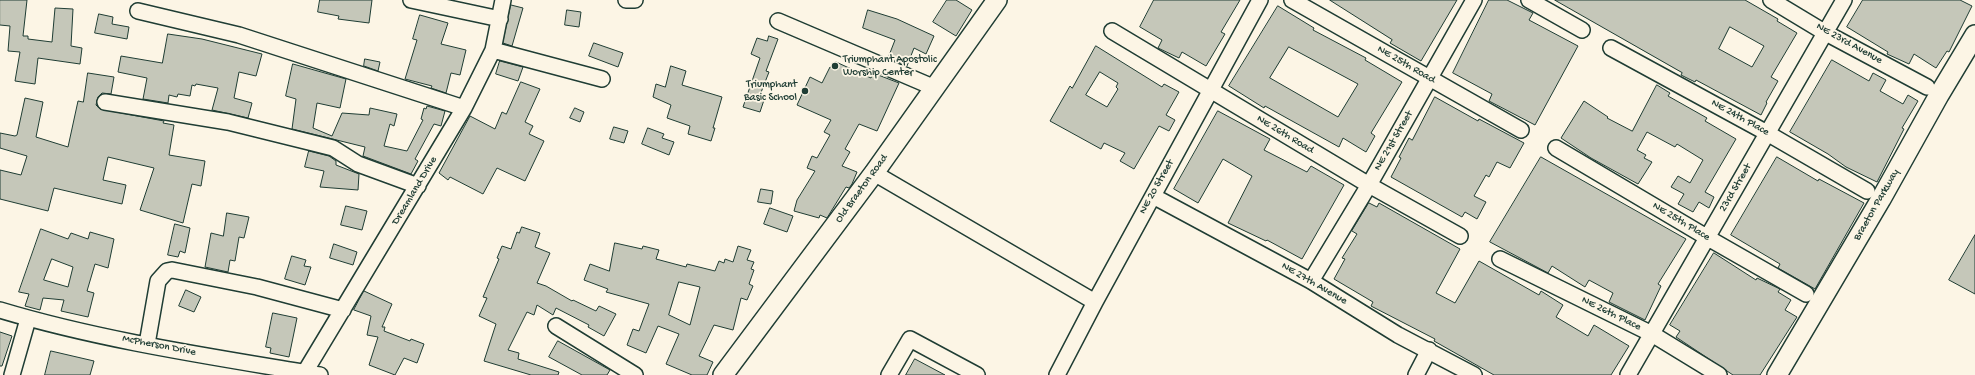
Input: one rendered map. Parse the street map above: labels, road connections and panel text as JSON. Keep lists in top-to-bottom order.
{
  "streets": {
    "street": [
      "NE 23rd Avenue",
      "NE 25th Road",
      "NE 24th Place",
      "NE 26th Road",
      "NE 21st Street",
      "NE 20 Street",
      "23rd Street",
      "Old Braeton Road",
      "Dreamland Drive",
      "Braeton Parkway",
      "NE 25th Place",
      "NE 27th Avenue",
      "NE 26th Place",
      "McPherson Drive"
    ]
  },
  "crossings": [
    ["NE 23rd Avenue", "23rd Street"],
    ["NE 25th Road", "NE 21st Street"],
    ["NE 24th Place", "23rd Street"],
    ["NE 26th Road", "NE 21st Street"],
    ["NE 26th Road", "NE 20 Street"],
    ["NE 21st Street", "NE 27th Avenue"],
    ["NE 20 Street", "NE 27th Avenue"],
    ["23rd Street", "NE 25th Place"],
    ["23rd Street", "NE 26th Place"],
    ["Dreamland Drive", "McPherson Drive"]
  ],
  "places": ["Triumphant Apostolic Worship Center", "Triumphant Basic School"]
}
